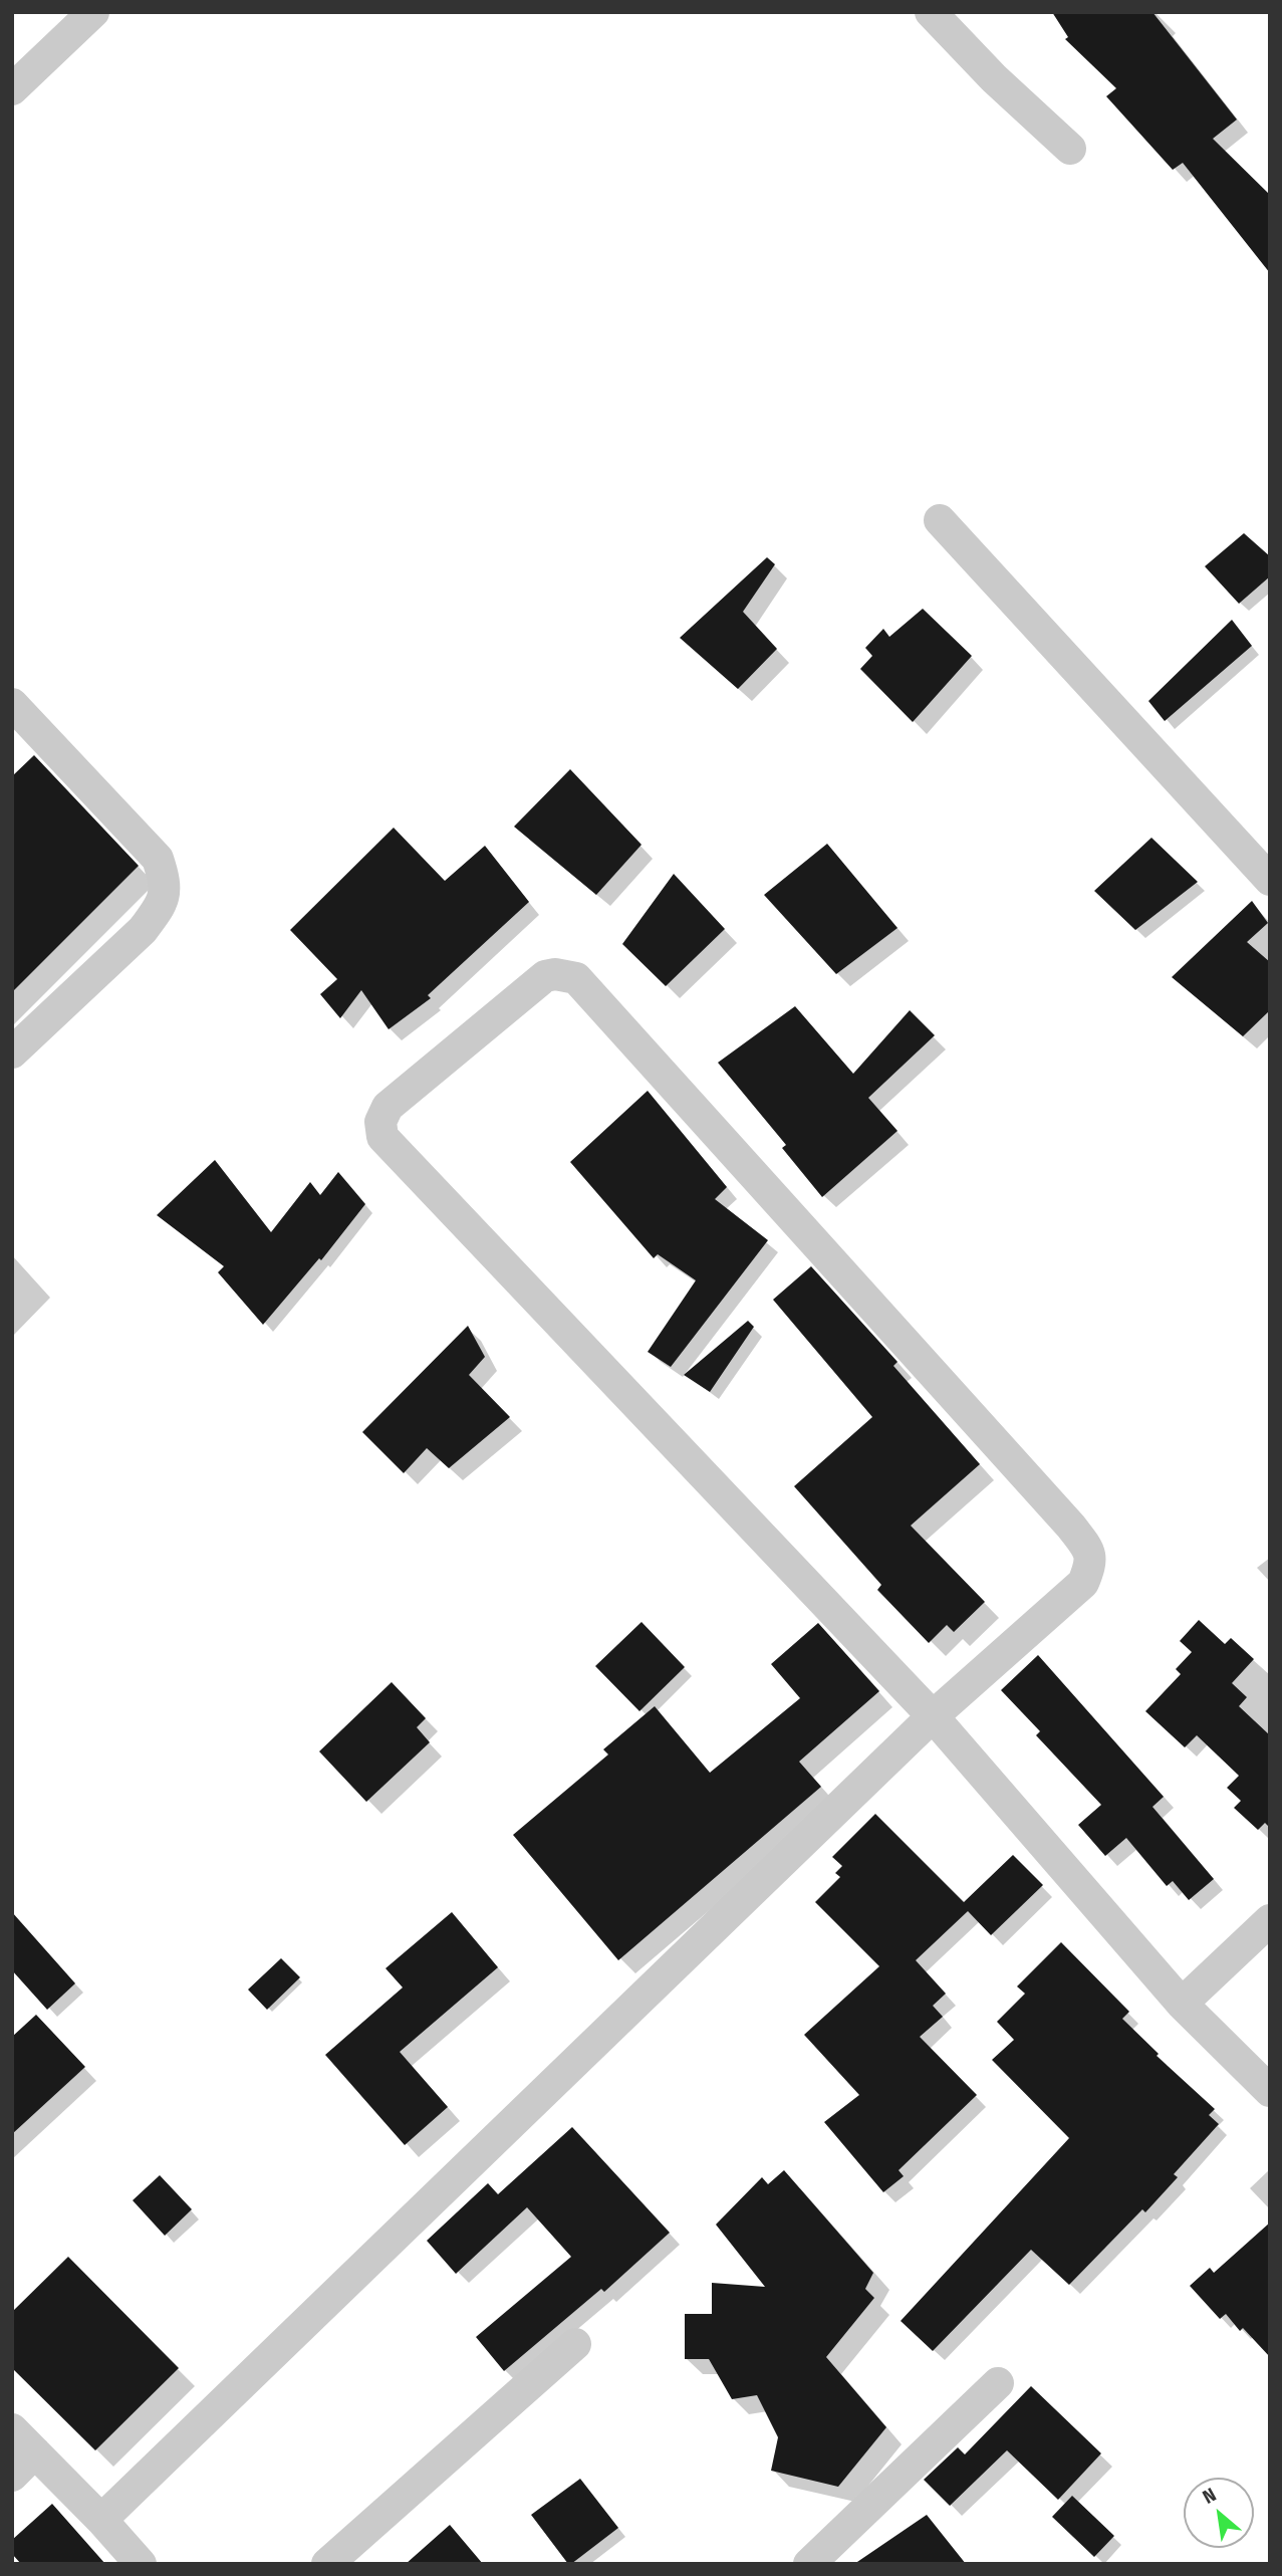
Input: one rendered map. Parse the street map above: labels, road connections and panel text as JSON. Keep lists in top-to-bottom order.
{
  "north": "top left"
}
